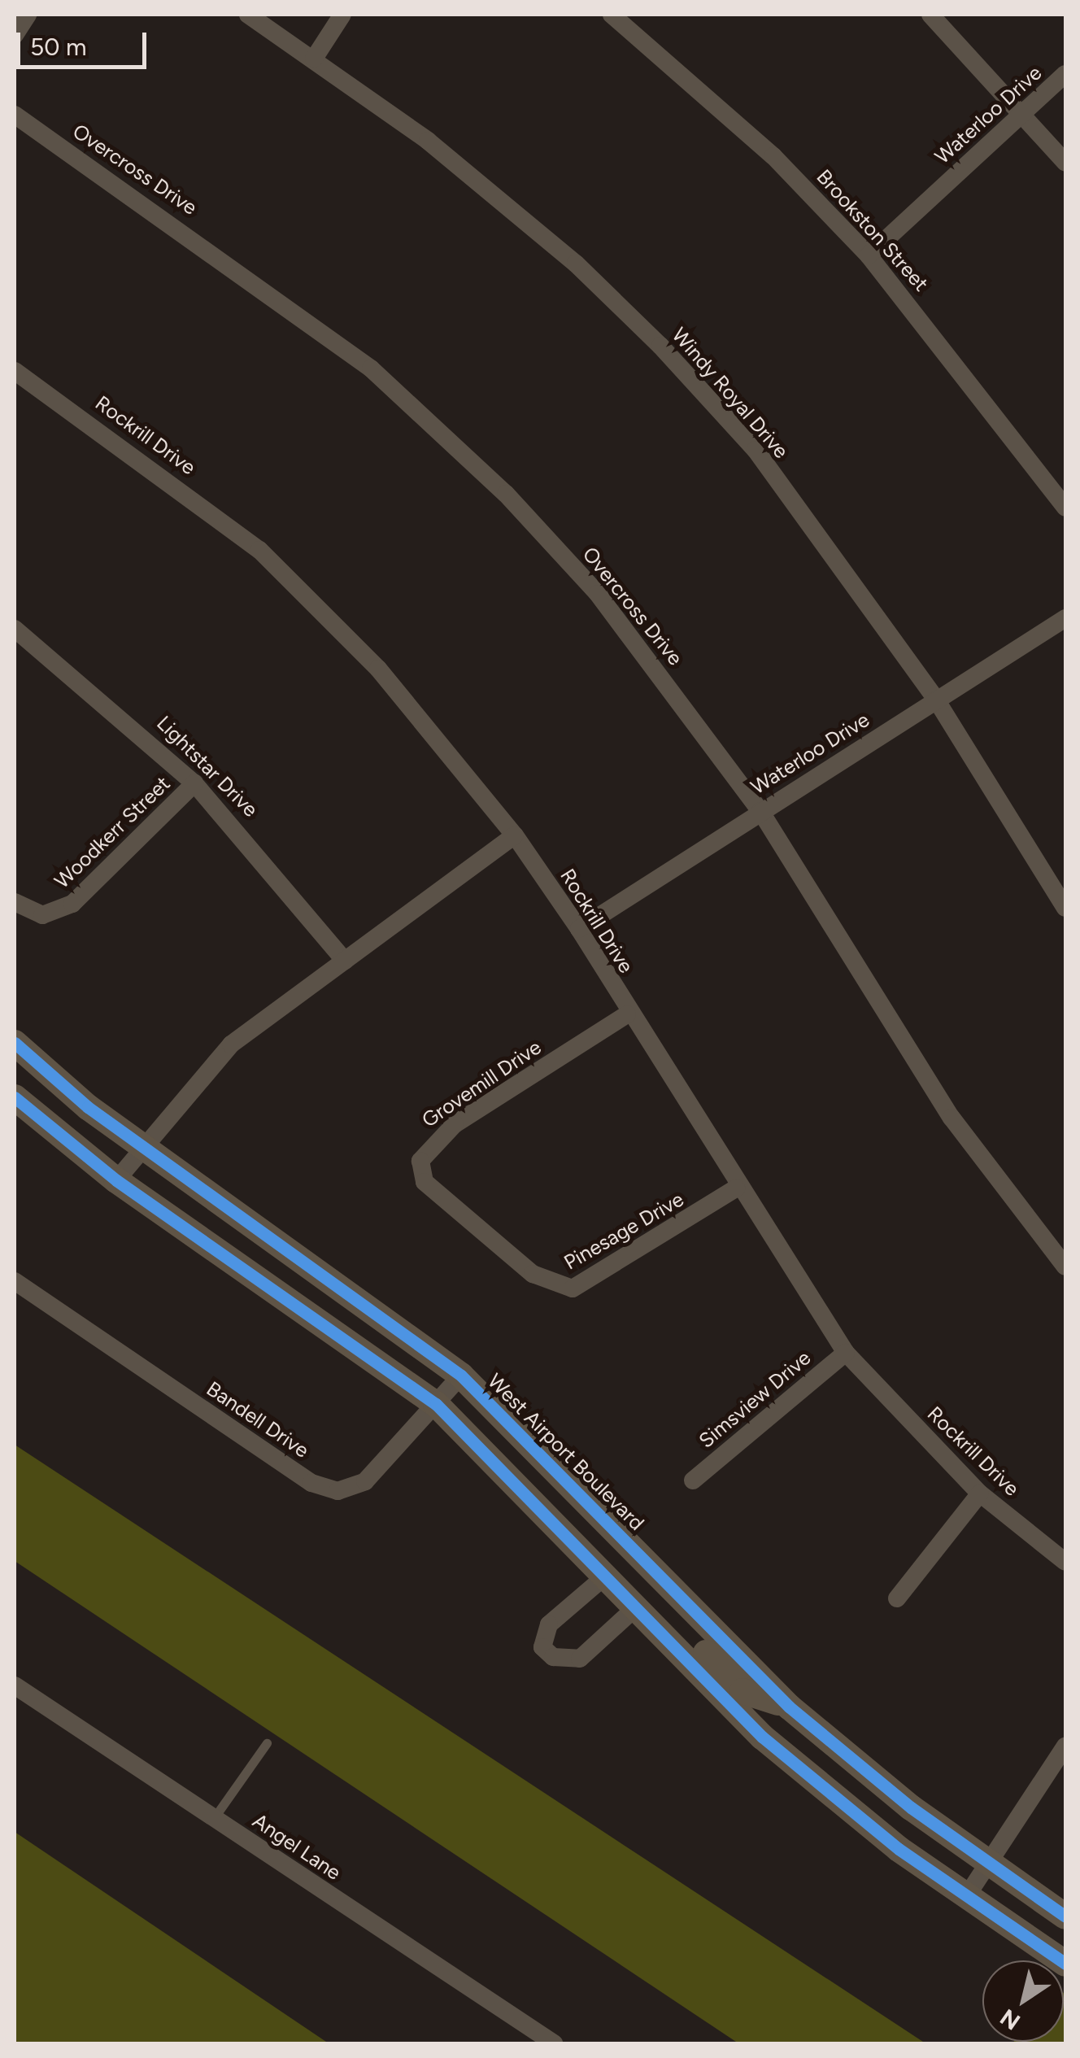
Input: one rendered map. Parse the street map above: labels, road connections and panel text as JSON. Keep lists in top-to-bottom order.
{
  "streets": {
    "main road": ["West Airport Boulevard"],
    "street": [
      "Waterloo Drive",
      "Overcross Drive",
      "Brookston Street",
      "Windy Royal Drive",
      "Rockrill Drive",
      "Lightstar Drive",
      "Woodkerr Street",
      "Grovemill Drive",
      "Pinesage Drive",
      "Simsview Drive",
      "Bandell Drive",
      "Angel Lane"
    ]
  },
  "crossings": [
    ["Waterloo Drive", "Overcross Drive"],
    ["Waterloo Drive", "Brookston Street"],
    ["Waterloo Drive", "Windy Royal Drive"],
    ["Waterloo Drive", "Rockrill Drive"],
    ["Rockrill Drive", "Grovemill Drive"],
    ["Rockrill Drive", "Pinesage Drive"],
    ["Rockrill Drive", "Simsview Drive"],
    ["Lightstar Drive", "Woodkerr Street"],
    ["Grovemill Drive", "Pinesage Drive"],
    ["Bandell Drive", "West Airport Boulevard"]
  ],
  "scale_bar": "50 m",
  "north": "bottom left"
}
